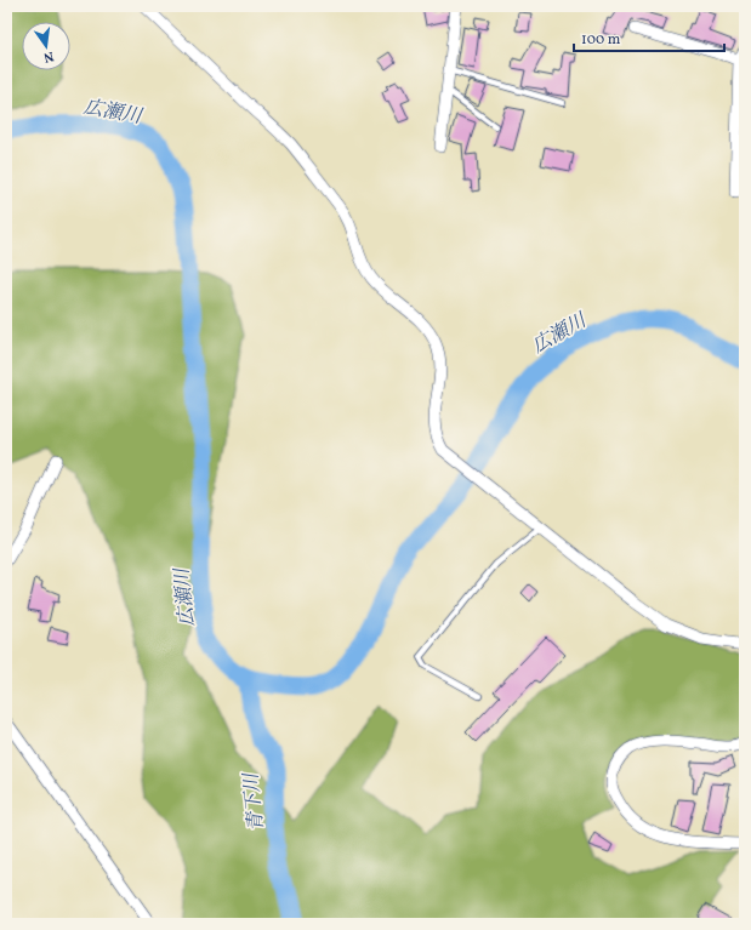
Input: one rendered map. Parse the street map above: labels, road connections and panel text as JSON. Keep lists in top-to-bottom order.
{
  "water": ["広瀬川", "青下川"],
  "scale_bar": "100 m",
  "north": "bottom"
}
